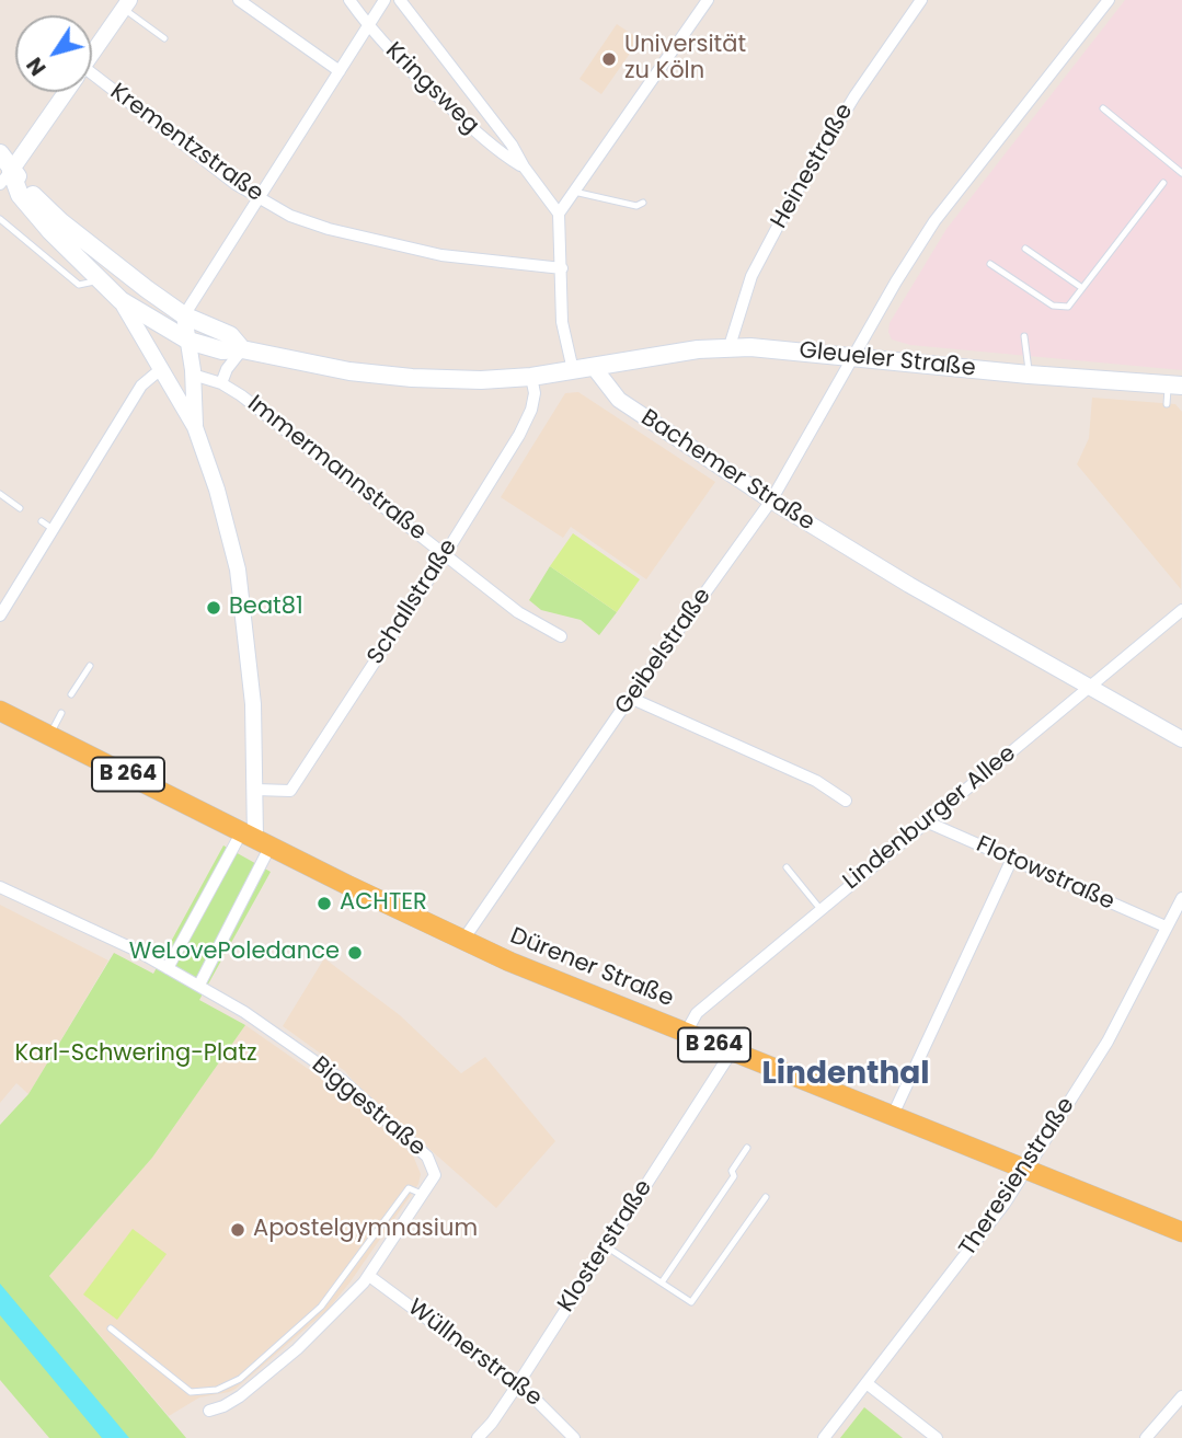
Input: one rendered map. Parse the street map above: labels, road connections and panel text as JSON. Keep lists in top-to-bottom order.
{
  "streets": {
    "main road": ["Gleueler Straße", "B 264", "Dürener Straße"],
    "street": [
      "Kringsweg",
      "Krementzstraße",
      "Heinestraße",
      "Immermannstraße",
      "Bachemer Straße",
      "Schallstraße",
      "Geibelstraße",
      "Lindenburger Allee",
      "Flotowstraße",
      "Biggestraße",
      "Theresienstraße",
      "Klosterstraße",
      "Wüllnerstraße"
    ]
  },
  "crossings": [
    ["Heinestraße", "Gleueler Straße"],
    ["Gleueler Straße", "Bachemer Straße"],
    ["Gleueler Straße", "Geibelstraße"],
    ["Immermannstraße", "Schallstraße"],
    ["Bachemer Straße", "Geibelstraße"],
    ["Bachemer Straße", "Lindenburger Allee"],
    ["Geibelstraße", "Dürener Straße"],
    ["Lindenburger Allee", "Flotowstraße"],
    ["Lindenburger Allee", "Dürener Straße"],
    ["Flotowstraße", "Theresienstraße"],
    ["Dürener Straße", "Theresienstraße"],
    ["Dürener Straße", "Klosterstraße"],
    ["Biggestraße", "Wüllnerstraße"],
    ["Klosterstraße", "Wüllnerstraße"]
  ],
  "districts": ["Lindenthal"],
  "parks": ["Karl-Schwering-Platz"],
  "places": [
    "Universität zu Köln",
    "Beat81",
    "ACHTER",
    "WeLovePoledance",
    "Apostelgymnasium"
  ],
  "north": "bottom left"
}
